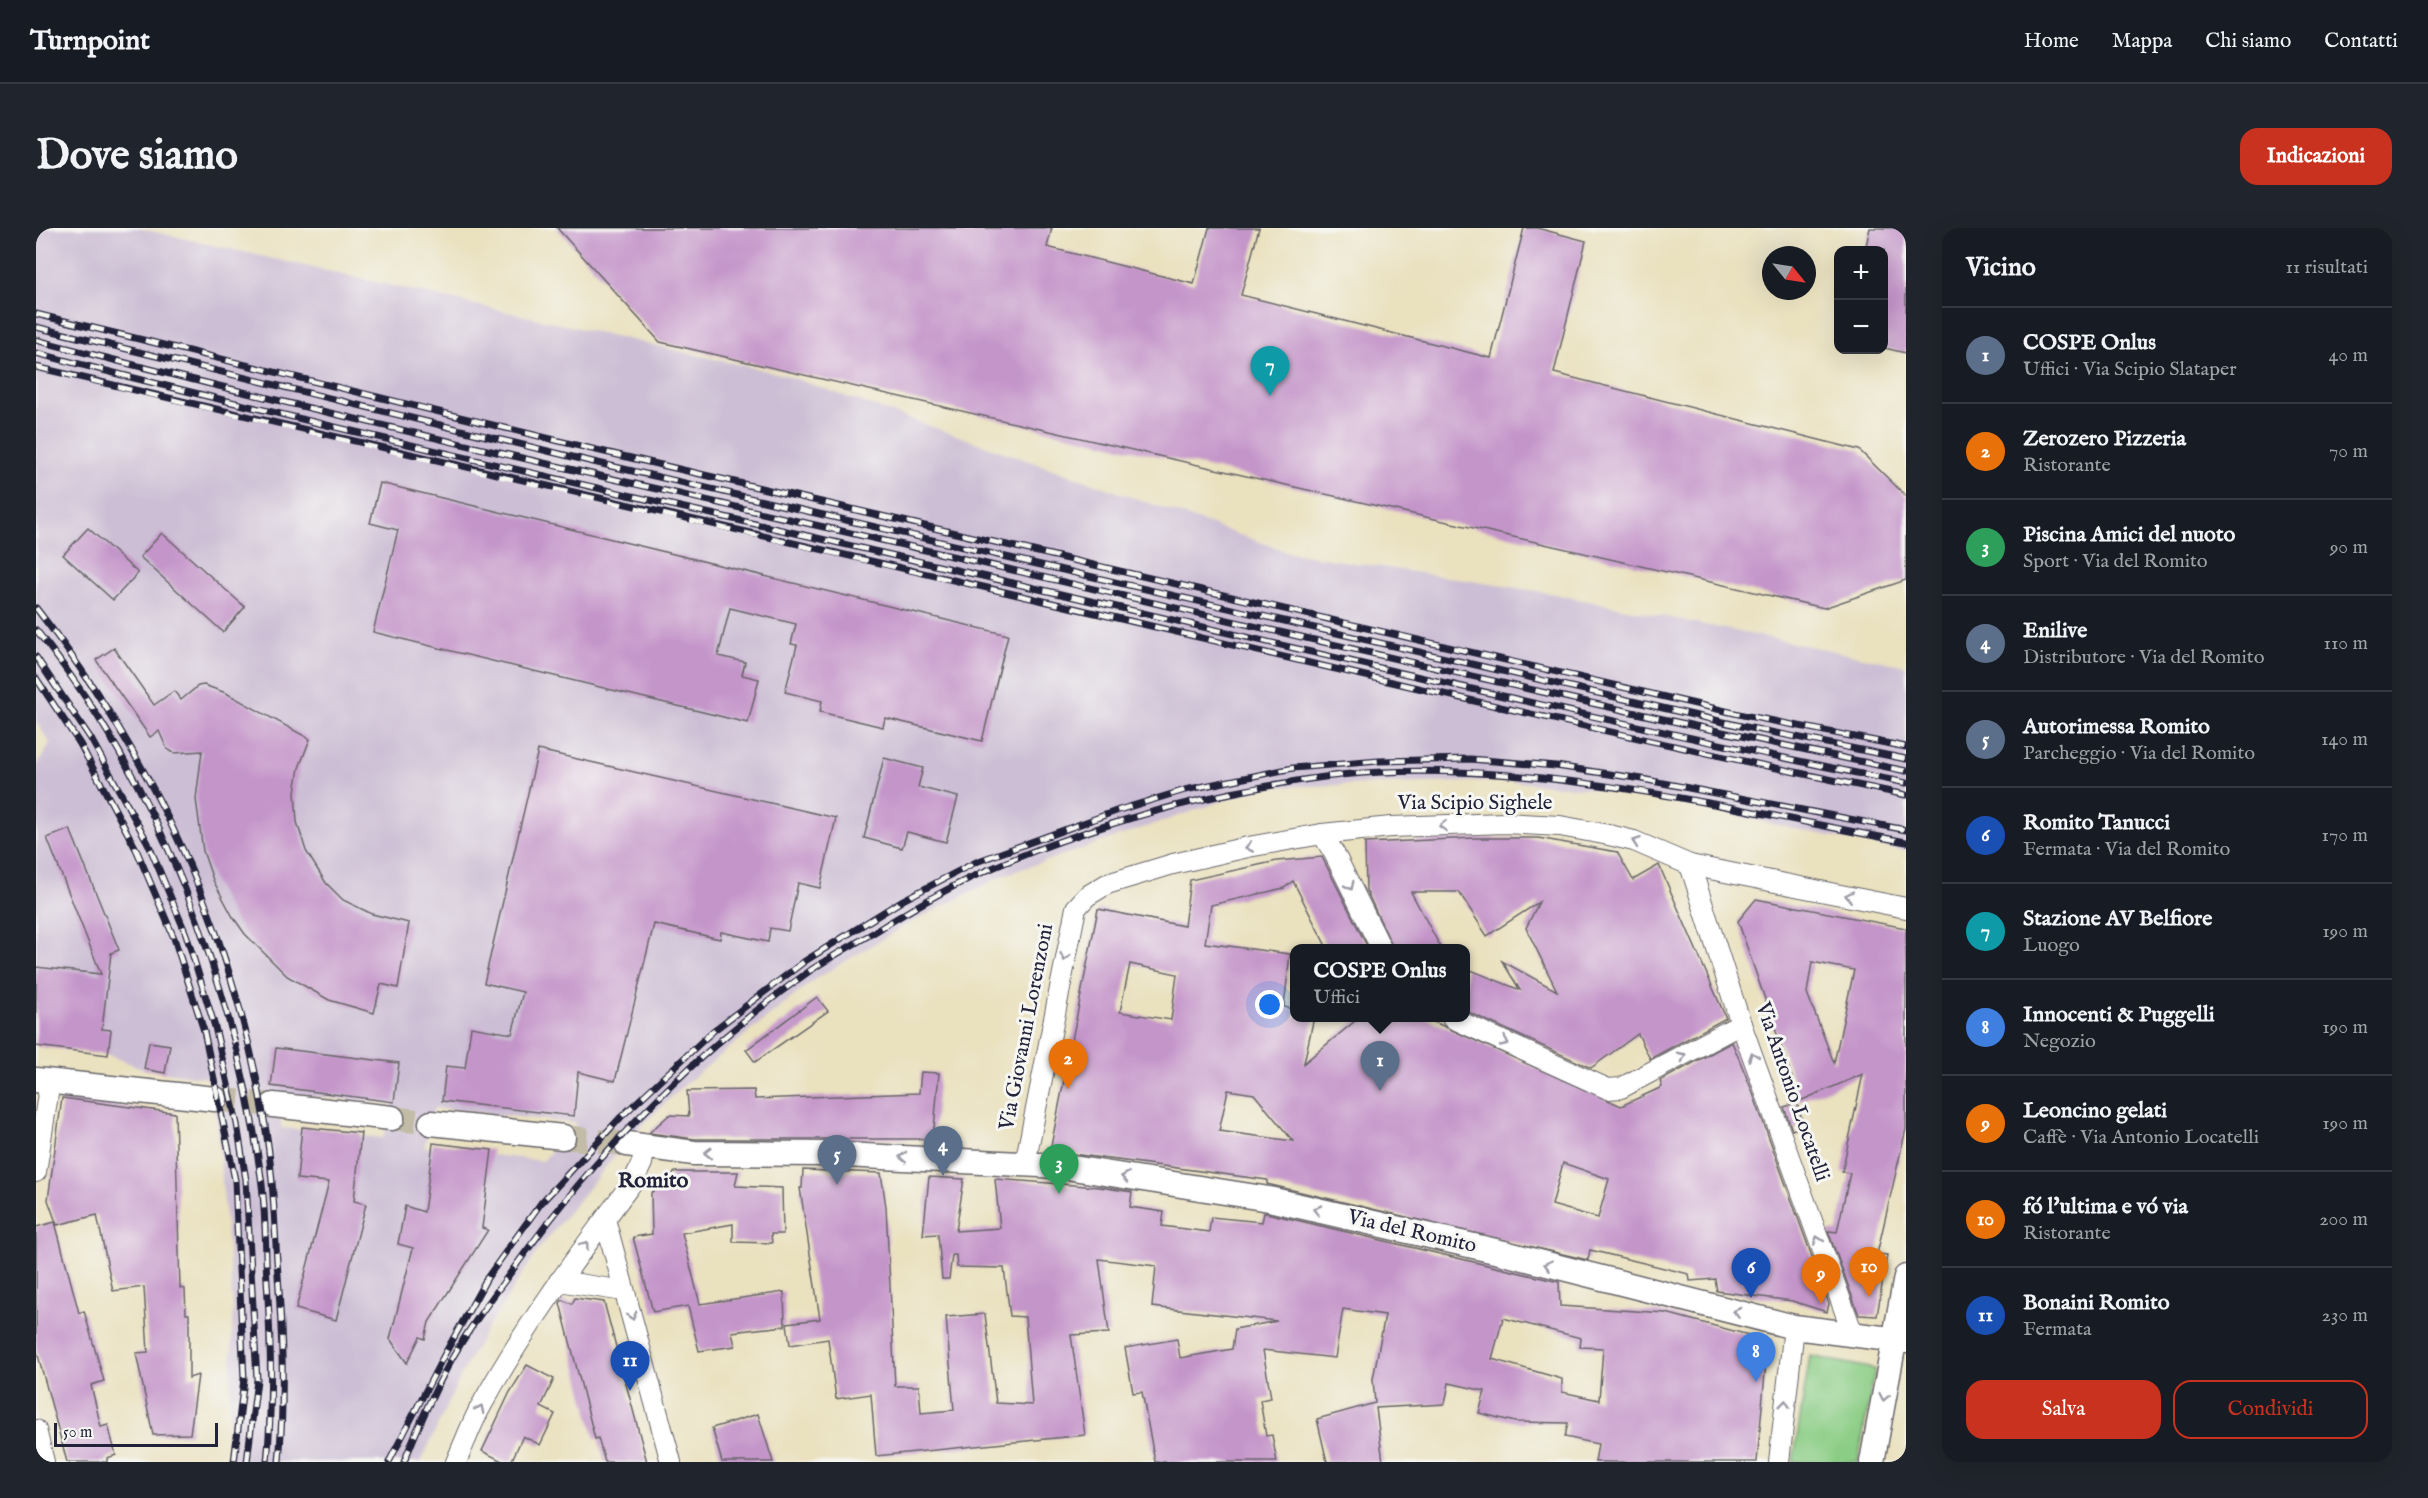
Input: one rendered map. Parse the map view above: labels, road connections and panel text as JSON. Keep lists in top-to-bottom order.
{
  "streets": {
    "street": [
      "Via Scipio Sighele",
      "Via Giovanni Lorenzoni",
      "Via Antonio Locatelli",
      "Via del Romito"
    ]
  },
  "crossings": [
    ["Via Scipio Sighele", "Via Giovanni Lorenzoni"],
    ["Via Scipio Sighele", "Via Antonio Locatelli"],
    ["Via Giovanni Lorenzoni", "Via del Romito"],
    ["Via Antonio Locatelli", "Via del Romito"]
  ],
  "one_way": [
    "Via Scipio Sighele",
    "Via Giovanni Lorenzoni",
    "Via Antonio Locatelli",
    "Via del Romito"
  ],
  "districts": ["Romito"],
  "scale_bar": "50 m",
  "north": "bottom right",
  "page": {
    "header": "Turnpoint",
    "nav": [
      "Home",
      "Mappa",
      "Chi siamo",
      "Contatti"
    ],
    "buttons": [
      "Indicazioni",
      ["Salva", "Condividi"]
    ],
    "title": "Dove siamo",
    "heading": ["Vicino", "11 risultati"],
    "map_buttons": ["+", "−"],
    "list": [
      {
        "mark": "1",
        "name": "COSPE Onlus",
        "note": "Uffici · Via Scipio Slataper",
        "value": "40 m"
      },
      {
        "mark": "2",
        "name": "Zerozero Pizzeria",
        "note": "Ristorante",
        "value": "70 m"
      },
      {
        "mark": "3",
        "name": "Piscina Amici del nuoto",
        "note": "Sport · Via del Romito",
        "value": "90 m"
      },
      {
        "mark": "4",
        "name": "Enilive",
        "note": "Distributore · Via del Romito",
        "value": "110 m"
      },
      {
        "mark": "5",
        "name": "Autorimessa Romito",
        "note": "Parcheggio · Via del Romito",
        "value": "140 m"
      },
      {
        "mark": "6",
        "name": "Romito Tanucci",
        "note": "Fermata · Via del Romito",
        "value": "170 m"
      },
      {
        "mark": "7",
        "name": "Stazione AV Belfiore",
        "note": "Luogo",
        "value": "190 m"
      },
      {
        "mark": "8",
        "name": "Innocenti & Puggelli",
        "note": "Negozio",
        "value": "190 m"
      },
      {
        "mark": "9",
        "name": "Leoncino gelati",
        "note": "Caffè · Via Antonio Locatelli",
        "value": "190 m"
      },
      {
        "mark": "10",
        "name": "fó l'ultima e vó via",
        "note": "Ristorante",
        "value": "200 m"
      },
      {
        "mark": "11",
        "name": "Bonaini Romito",
        "note": "Fermata",
        "value": "230 m"
      }
    ],
    "pins": [
      "7",
      "2",
      "1",
      "4",
      "5",
      "3",
      "10",
      "6",
      "9",
      "8",
      "11"
    ],
    "popup": ["COSPE Onlus", "Uffici"],
    "scale": "50 m"
  }
}
